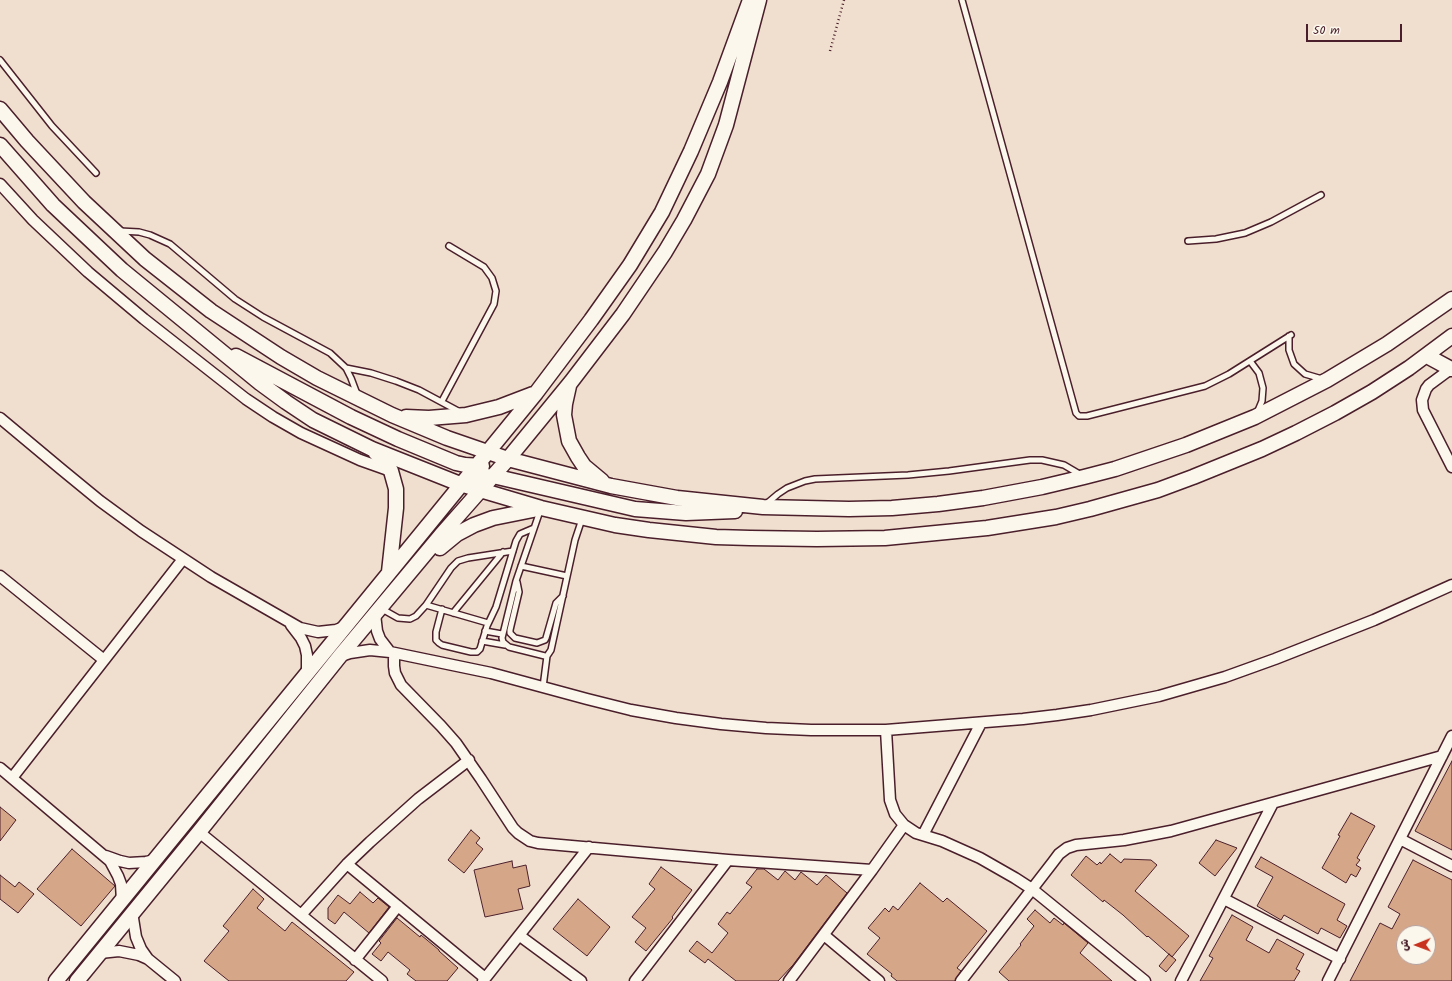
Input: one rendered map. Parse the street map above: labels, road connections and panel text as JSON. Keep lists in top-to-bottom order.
{
  "scale_bar": "50 m",
  "north": "left"
}
